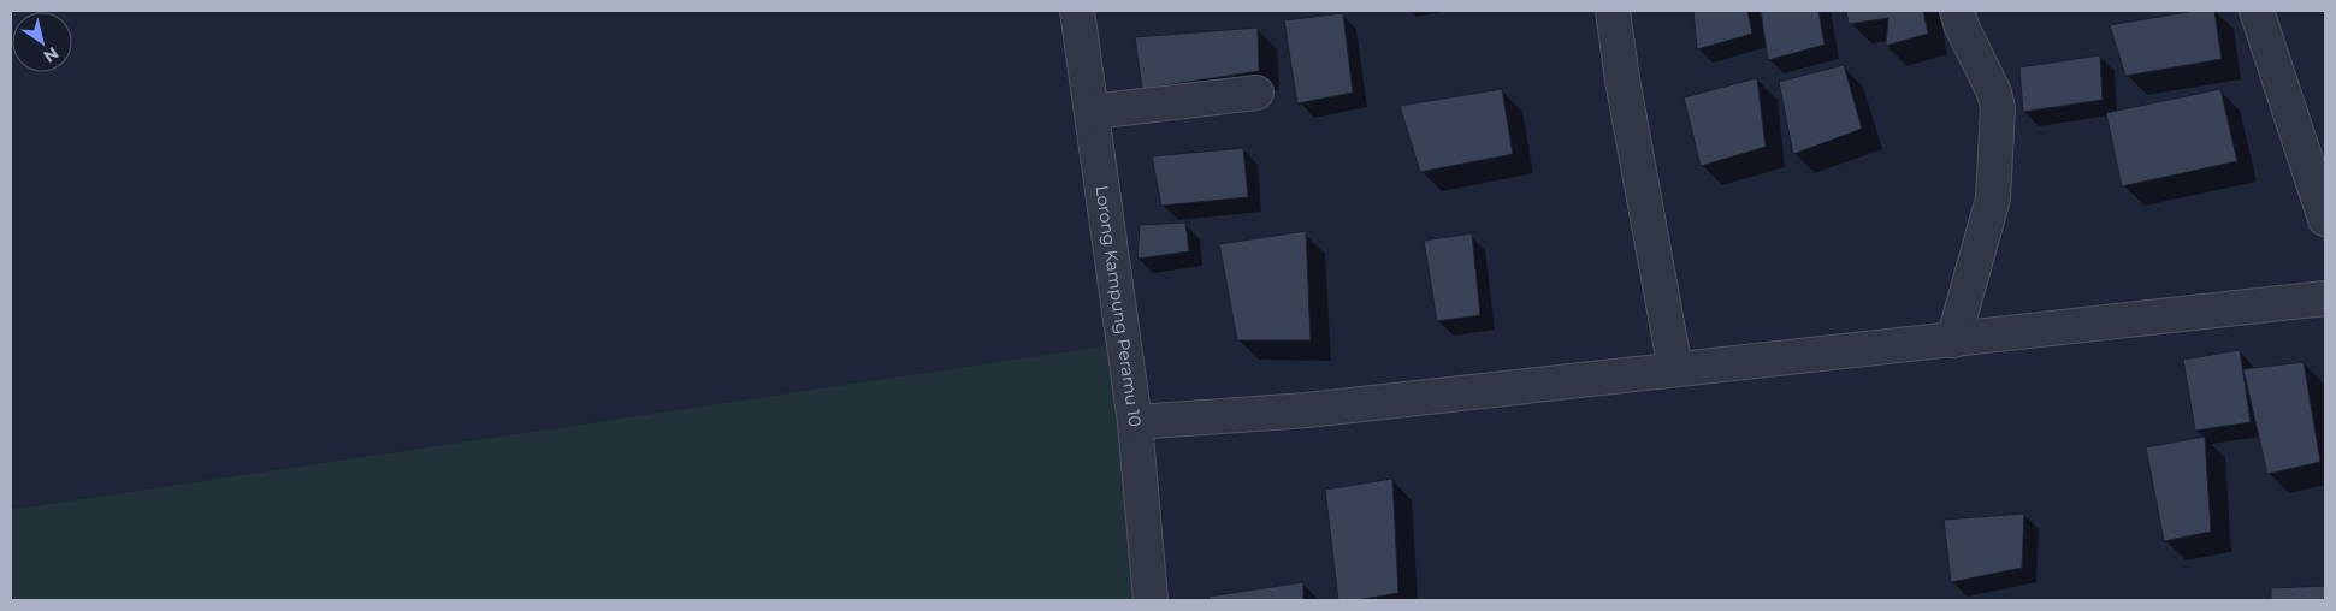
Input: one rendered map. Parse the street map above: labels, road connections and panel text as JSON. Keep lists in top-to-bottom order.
{
  "streets": {
    "street": ["Lorong Kampung Peramu 10"]
  },
  "north": "bottom right"
}
